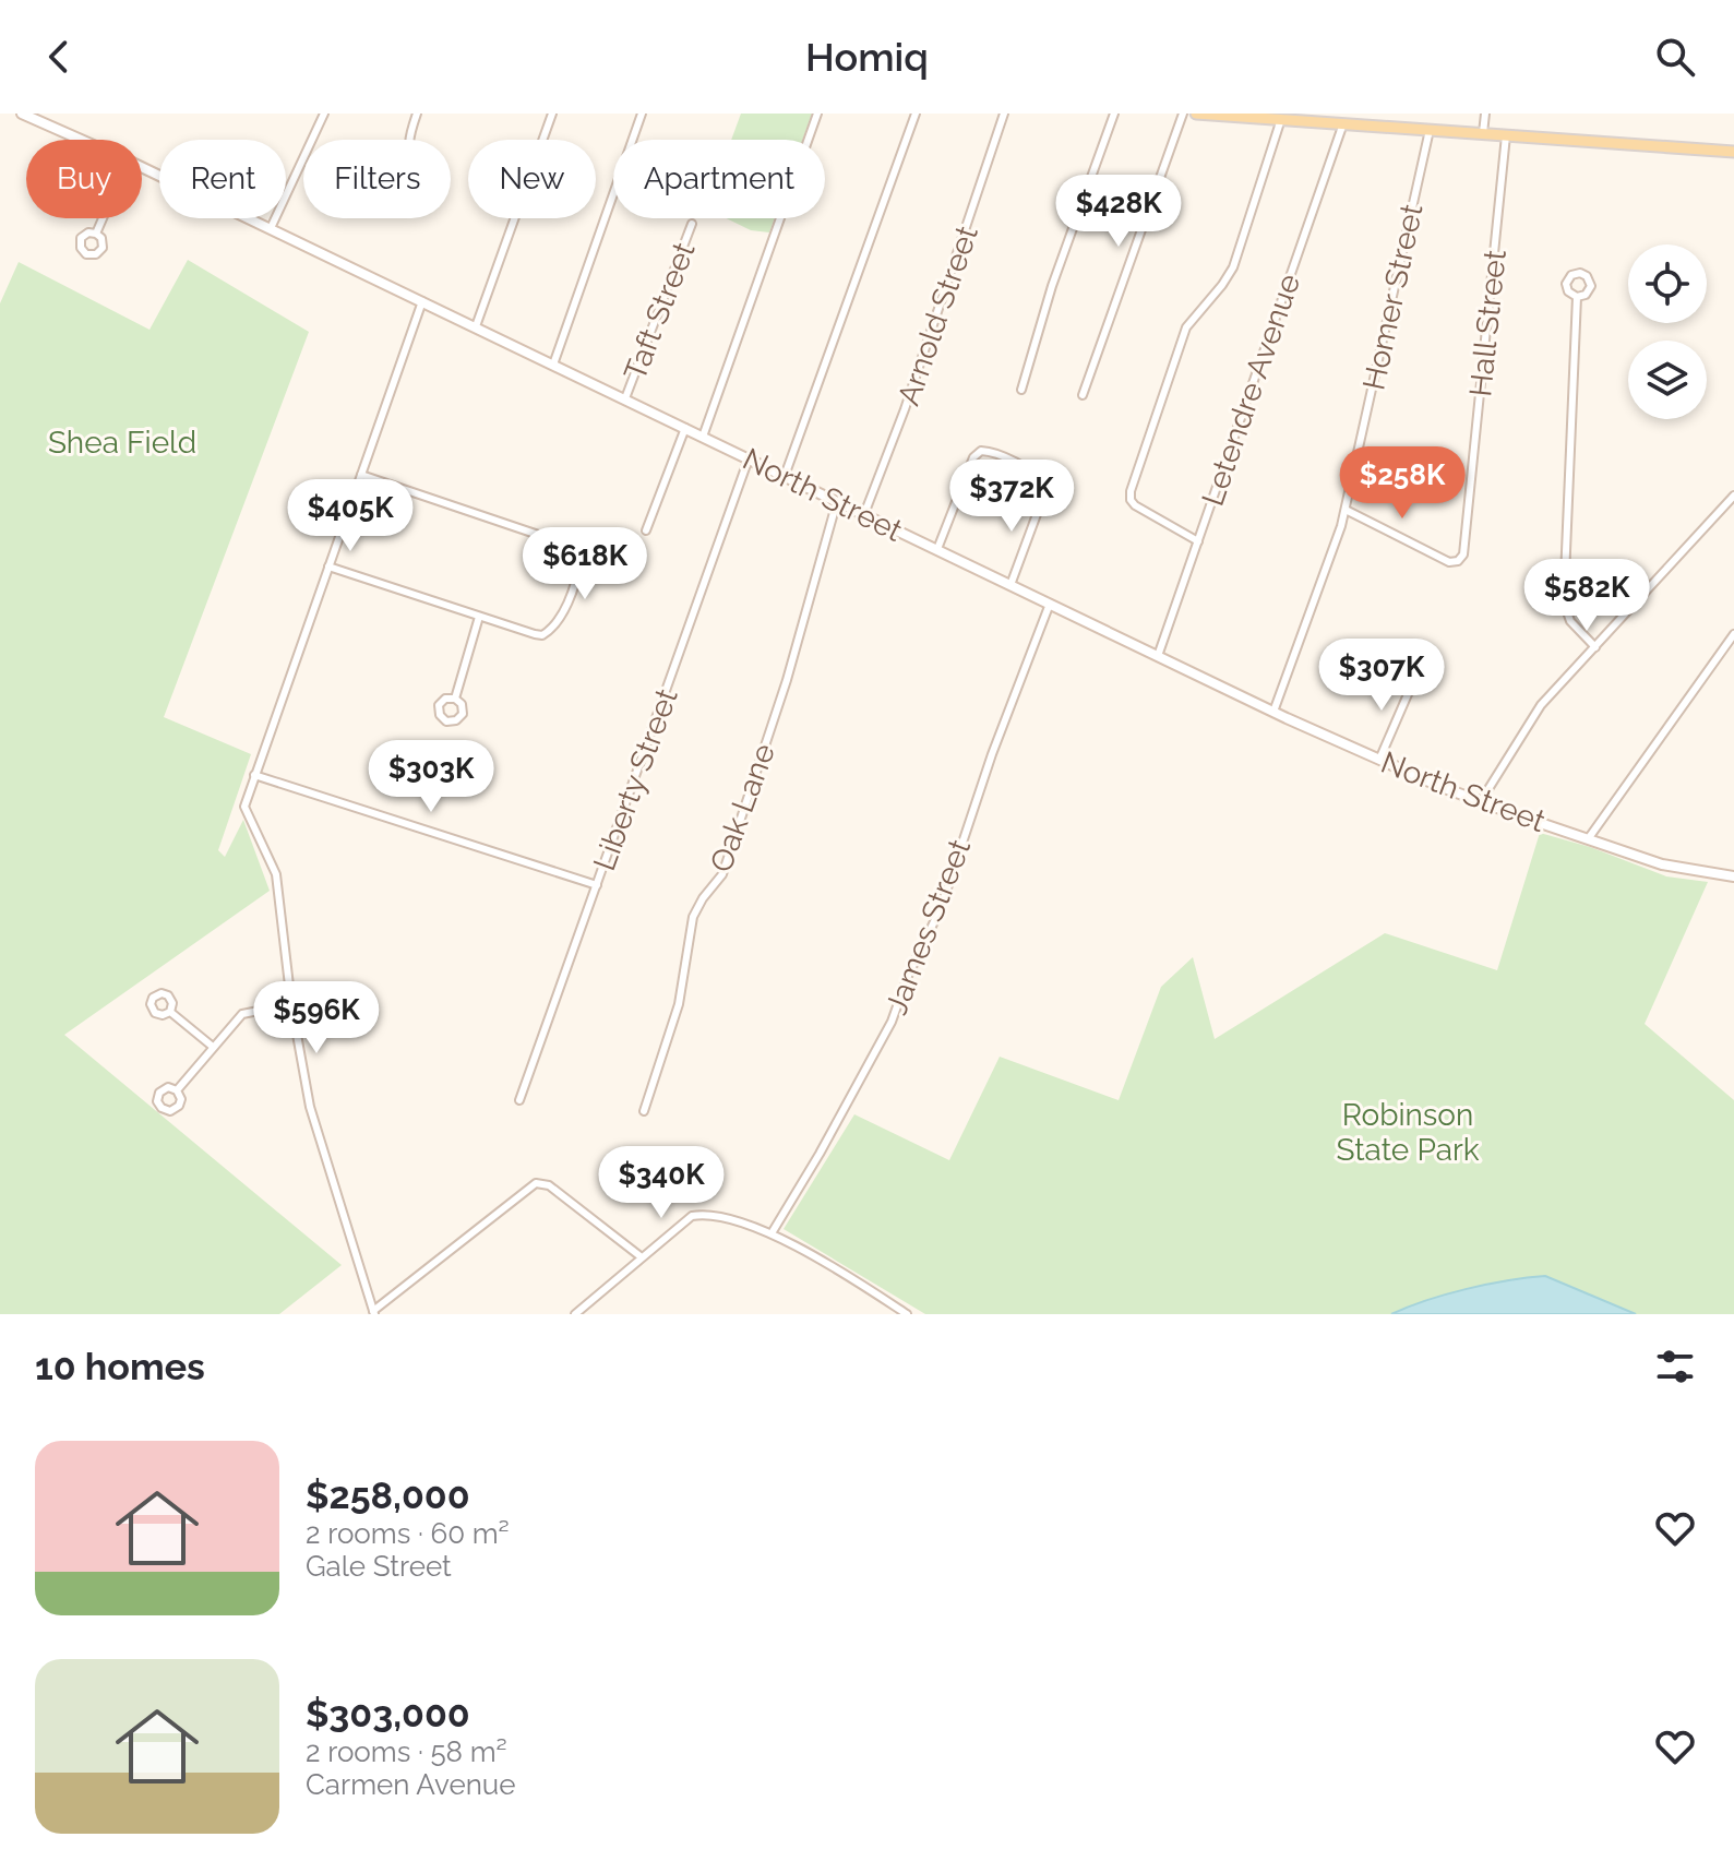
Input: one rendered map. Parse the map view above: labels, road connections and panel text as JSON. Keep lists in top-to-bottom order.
{
  "streets": {
    "main road": ["North Street"],
    "street": [
      "Homer Street",
      "Taft Street",
      "Arnold Street",
      "Hall Street",
      "Letendre Avenue",
      "Liberty Street",
      "Oak Lane",
      "James Street"
    ]
  },
  "crossings": [
    ["Homer Street", "Hall Street"],
    ["Homer Street", "North Street"],
    ["Taft Street", "North Street"],
    ["Arnold Street", "North Street"],
    ["Letendre Avenue", "North Street"],
    ["North Street", "Liberty Street"],
    ["North Street", "Oak Lane"],
    ["North Street", "James Street"]
  ],
  "parks": ["Shea Field", "Robinson State Park"],
  "page": {
    "header": "Homiq",
    "chip": [
      "Buy",
      "Rent",
      "Filters",
      "New",
      "Apartment"
    ],
    "price": [
      "$428K",
      "$258K",
      "$372K",
      "$405K",
      "$618K",
      "$582K",
      "$307K",
      "$303K",
      "$596K",
      "$340K"
    ],
    "heading": "10 homes",
    "list": [
      {
        "name": "$258,000",
        "note": "2 rooms · 60 m² · Gale Street"
      },
      {
        "name": "$303,000",
        "note": "2 rooms · 58 m² · Carmen Avenue"
      }
    ]
  }
}
